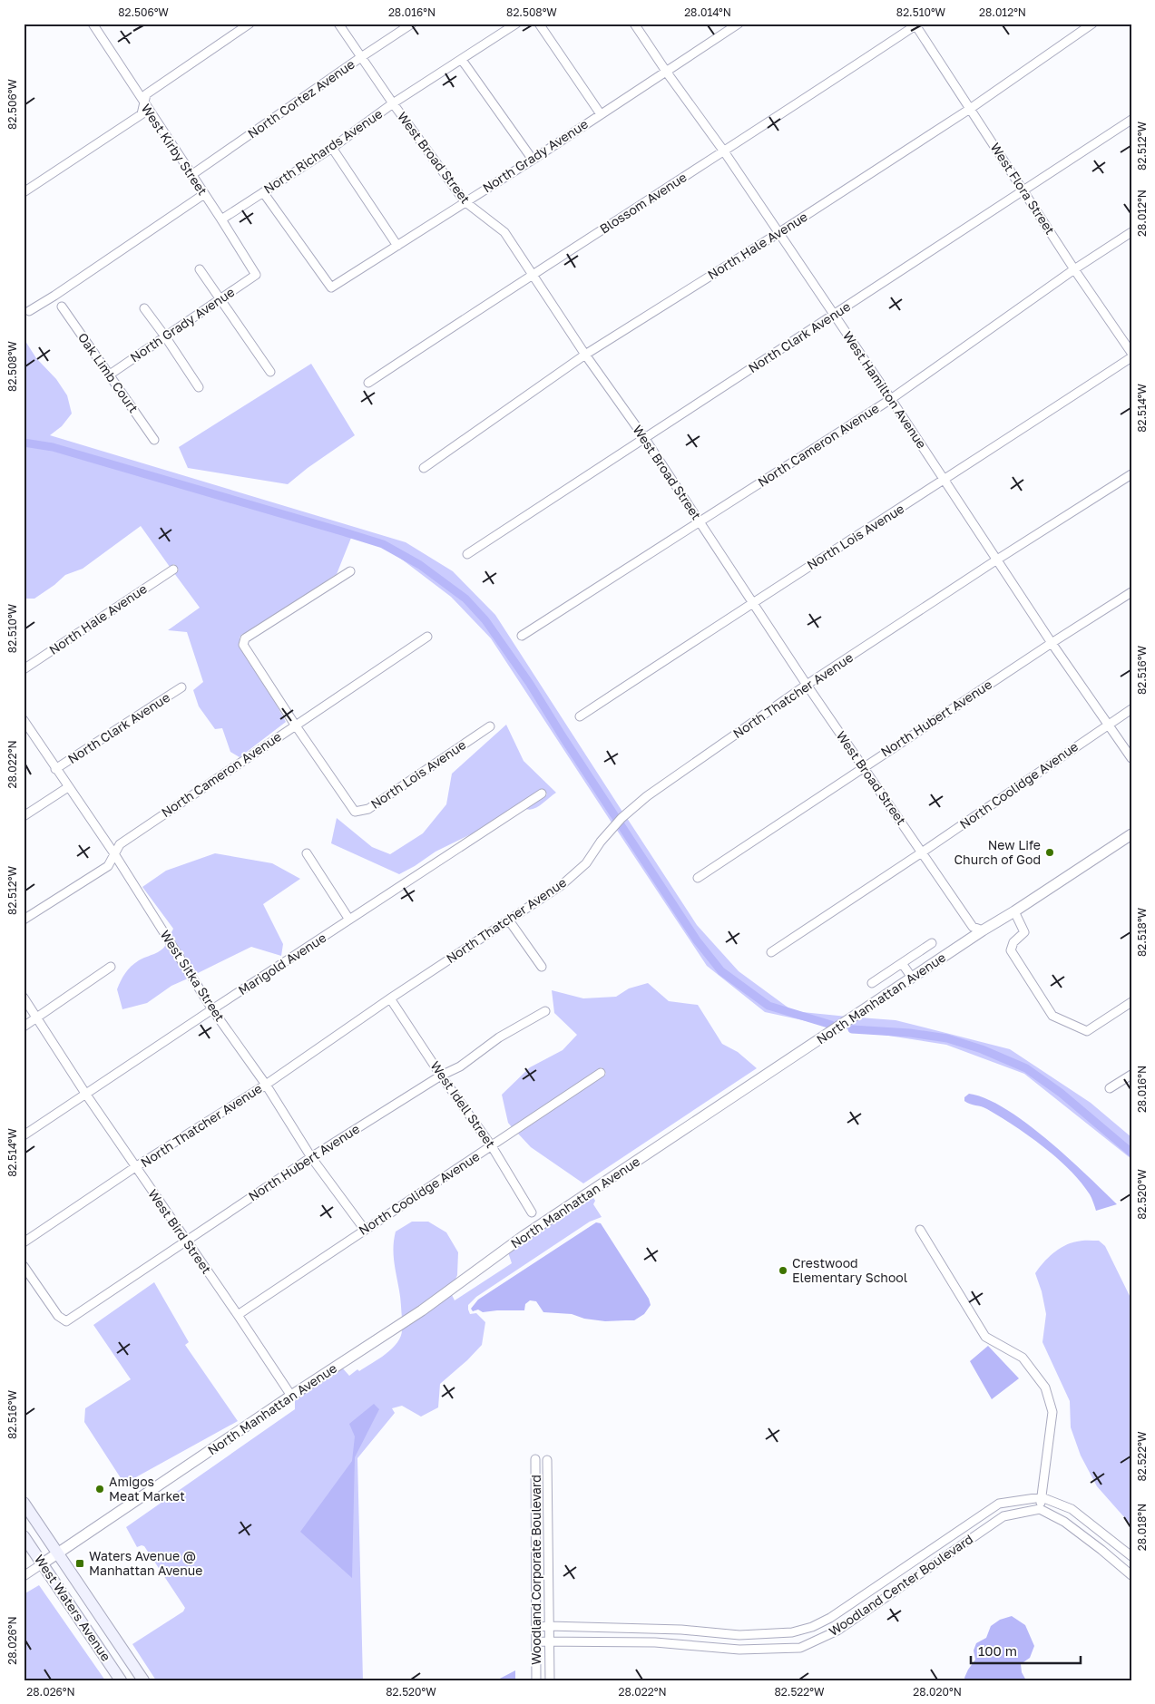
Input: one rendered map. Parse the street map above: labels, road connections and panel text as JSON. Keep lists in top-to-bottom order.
{
  "streets": {
    "main road": ["West Waters Avenue"],
    "street": [
      "North Cortez Avenue",
      "West Kirby Street",
      "North Richards Avenue",
      "North Grady Avenue",
      "West Broad Street",
      "West Flora Street",
      "Blossom Avenue",
      "North Hale Avenue",
      "North Clark Avenue",
      "Oak Limb Court",
      "West Hamilton Avenue",
      "North Cameron Avenue",
      "North Lois Avenue",
      "North Thatcher Avenue",
      "North Hubert Avenue",
      "North Coolidge Avenue",
      "Marigold Avenue",
      "West Sitka Street",
      "North Manhattan Avenue",
      "West Idell Street",
      "West Bird Street",
      "Woodland Corporate Boulevard",
      "Woodland Center Boulevard"
    ]
  },
  "crossings": [
    ["North Cortez Avenue", "West Kirby Street"],
    ["North Cortez Avenue", "West Broad Street"],
    ["West Kirby Street", "North Richards Avenue"],
    ["West Kirby Street", "North Grady Avenue"],
    ["North Richards Avenue", "North Grady Avenue"],
    ["North Richards Avenue", "West Broad Street"],
    ["North Grady Avenue", "West Broad Street"],
    ["North Grady Avenue", "Oak Limb Court"],
    ["North Grady Avenue", "West Hamilton Avenue"],
    ["West Broad Street", "Blossom Avenue"],
    ["West Broad Street", "North Hale Avenue"],
    ["West Broad Street", "North Clark Avenue"],
    ["West Broad Street", "North Cameron Avenue"],
    ["West Broad Street", "North Lois Avenue"],
    ["West Broad Street", "North Thatcher Avenue"],
    ["West Broad Street", "North Hubert Avenue"],
    ["West Broad Street", "North Coolidge Avenue"],
    ["West Broad Street", "North Manhattan Avenue"],
    ["West Flora Street", "Blossom Avenue"],
    ["West Flora Street", "North Hale Avenue"],
    ["West Flora Street", "North Clark Avenue"],
    ["West Flora Street", "North Cameron Avenue"],
    ["Blossom Avenue", "West Hamilton Avenue"],
    ["North Hale Avenue", "West Hamilton Avenue"],
    ["North Clark Avenue", "West Hamilton Avenue"],
    ["North Clark Avenue", "West Sitka Street"],
    ["West Hamilton Avenue", "North Cameron Avenue"],
    ["West Hamilton Avenue", "North Lois Avenue"],
    ["West Hamilton Avenue", "North Thatcher Avenue"],
    ["West Hamilton Avenue", "North Hubert Avenue"],
    ["West Hamilton Avenue", "North Coolidge Avenue"],
    ["North Cameron Avenue", "North Lois Avenue"],
    ["North Cameron Avenue", "West Sitka Street"],
    ["North Thatcher Avenue", "West Sitka Street"],
    ["North Thatcher Avenue", "West Idell Street"],
    ["North Thatcher Avenue", "West Bird Street"],
    ["North Hubert Avenue", "West Sitka Street"],
    ["North Hubert Avenue", "West Idell Street"],
    ["North Hubert Avenue", "West Bird Street"],
    ["North Coolidge Avenue", "West Sitka Street"],
    ["North Coolidge Avenue", "West Idell Street"],
    ["North Coolidge Avenue", "West Bird Street"],
    ["Marigold Avenue", "West Sitka Street"],
    ["Marigold Avenue", "West Bird Street"],
    ["North Manhattan Avenue", "West Bird Street"],
    ["North Manhattan Avenue", "West Waters Avenue"],
    ["Woodland Corporate Boulevard", "Woodland Center Boulevard"]
  ],
  "places": {
    "other": ["New Life Church of God", "Crestwood Elementary School", "Amigos Meat Market"],
    "transit": ["Waters Avenue @ Manhattan Avenue"]
  },
  "scale_bar": "100 m",
  "coordinates": [
    "82.506°W",
    "28.016°N",
    "82.508°W",
    "28.014°N",
    "82.510°W",
    "28.012°N",
    "82.512°W",
    "82.514°W",
    "82.516°W",
    "28.022°N",
    "82.518°W",
    "82.520°W",
    "82.522°W",
    "28.018°N",
    "28.026°N",
    "28.020°N"
  ]
}
